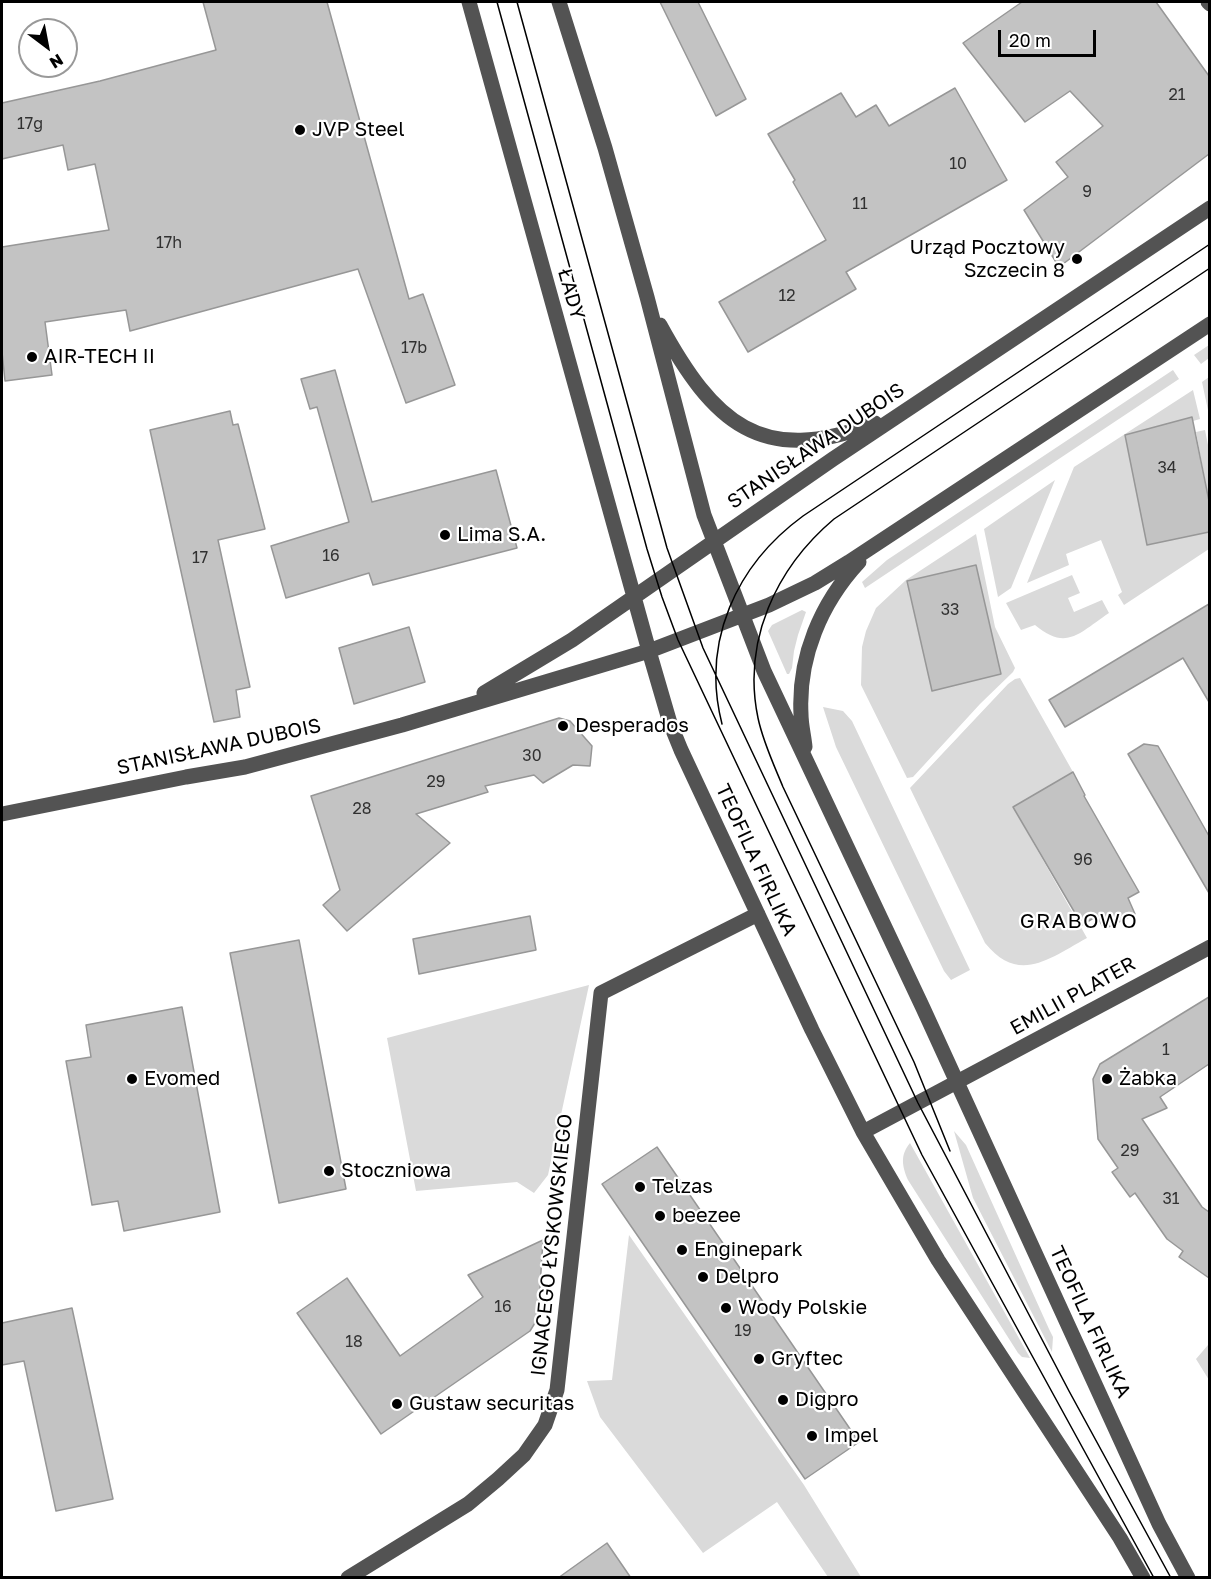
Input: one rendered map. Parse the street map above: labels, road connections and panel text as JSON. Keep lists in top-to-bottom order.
{
  "streets": {
    "street": [
      "ŁADY",
      "STANISŁAWA DUBOIS",
      "TEOFILA FIRLIKA",
      "EMILII PLATER",
      "IGNACEGO ŁYSKOWSKIEGO"
    ]
  },
  "crossings": [
    ["ŁADY", "STANISŁAWA DUBOIS"],
    ["ŁADY", "TEOFILA FIRLIKA"],
    ["STANISŁAWA DUBOIS", "TEOFILA FIRLIKA"],
    ["TEOFILA FIRLIKA", "EMILII PLATER"],
    ["TEOFILA FIRLIKA", "IGNACEGO ŁYSKOWSKIEGO"]
  ],
  "districts": ["GRABOWO"],
  "places": [
    "JVP Steel",
    "Urząd Pocztowy Szczecin 8",
    "AIR-TECH II",
    "Lima S.A.",
    "Desperados",
    "Evomed",
    "Żabka",
    "Stoczniowa",
    "Telzas",
    "beezee",
    "Enginepark",
    "Delpro",
    "Wody Polskie",
    "Gryftec",
    "Digpro",
    "Gustaw securitas",
    "Impel"
  ],
  "house_numbers": [
    "21",
    "17g",
    "10",
    "9",
    "11",
    "17h",
    "12",
    "17b",
    "34",
    "16",
    "17",
    "33",
    "30",
    "29",
    "28",
    "96",
    "1",
    "29",
    "31",
    "16",
    "19",
    "18"
  ],
  "scale_bar": "20 m",
  "north": "bottom right"
}
